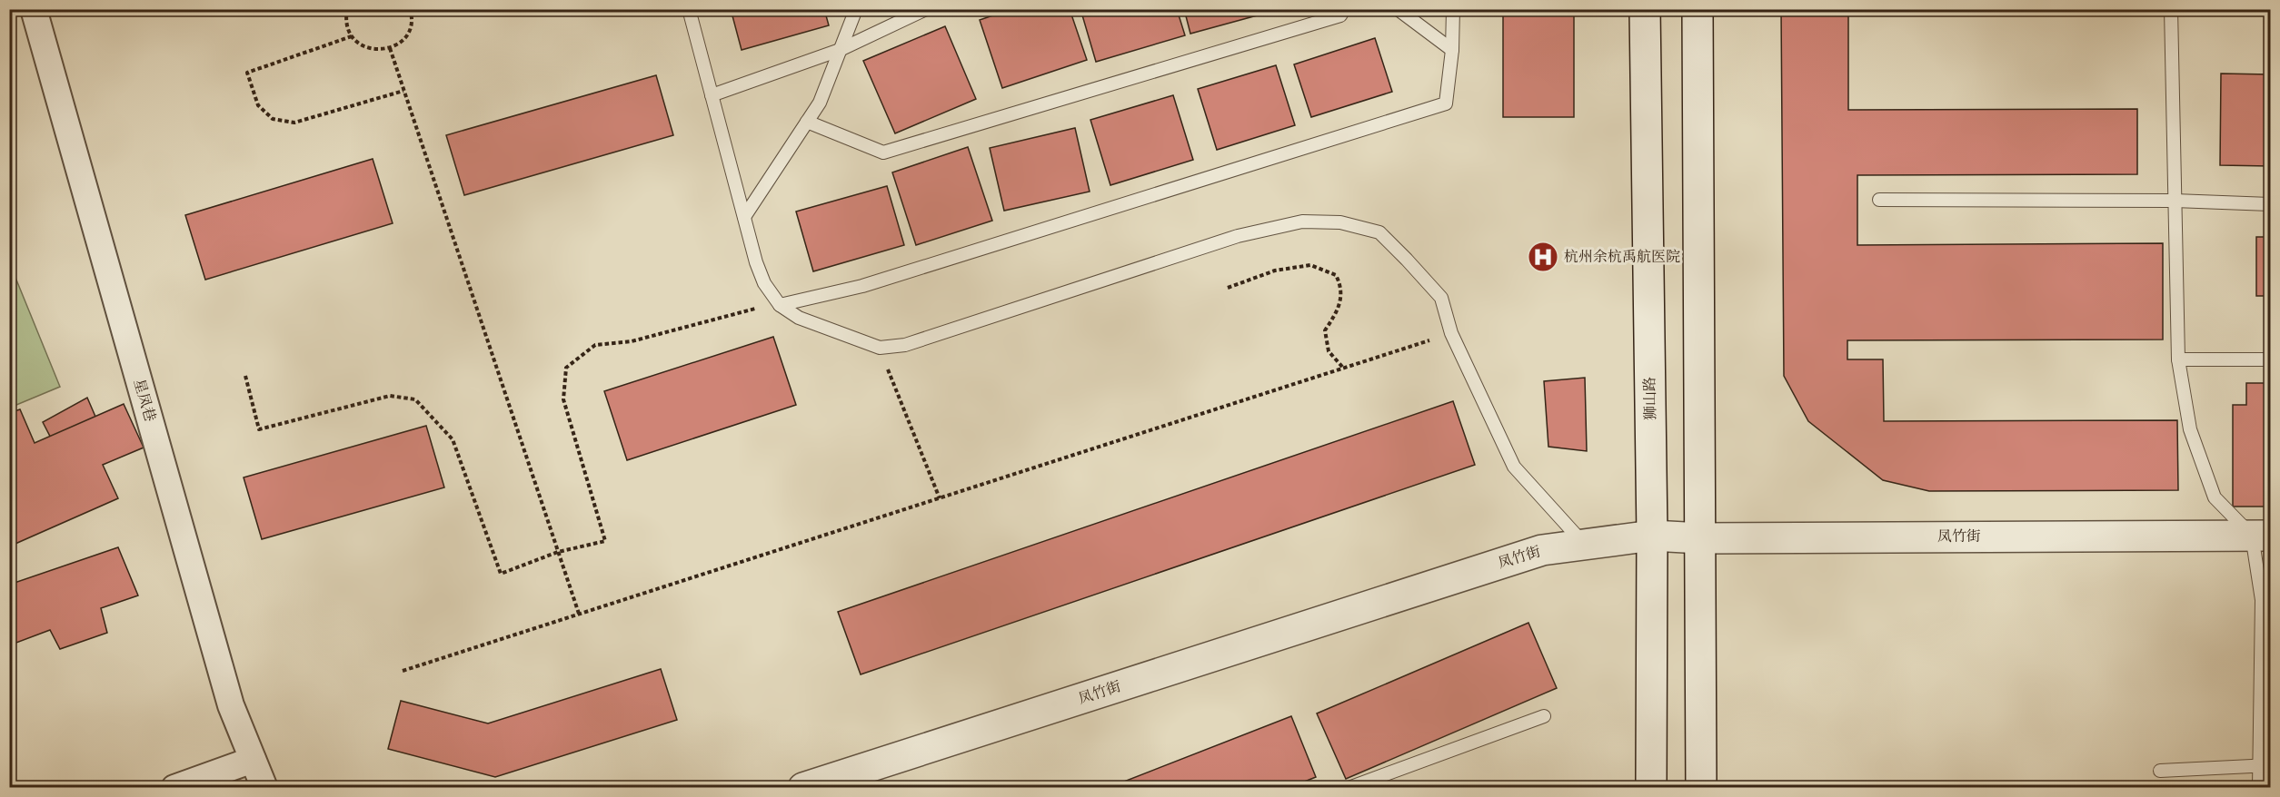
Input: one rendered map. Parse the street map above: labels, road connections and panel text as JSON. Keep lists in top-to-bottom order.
{
  "streets": {
    "main road": ["狮山路", "凤竹街"],
    "street": ["星凤巷"]
  },
  "crossings": [
    ["狮山路", "凤竹街"]
  ],
  "places": {
    "hospital": ["杭州余杭禹航医院"]
  }
}
